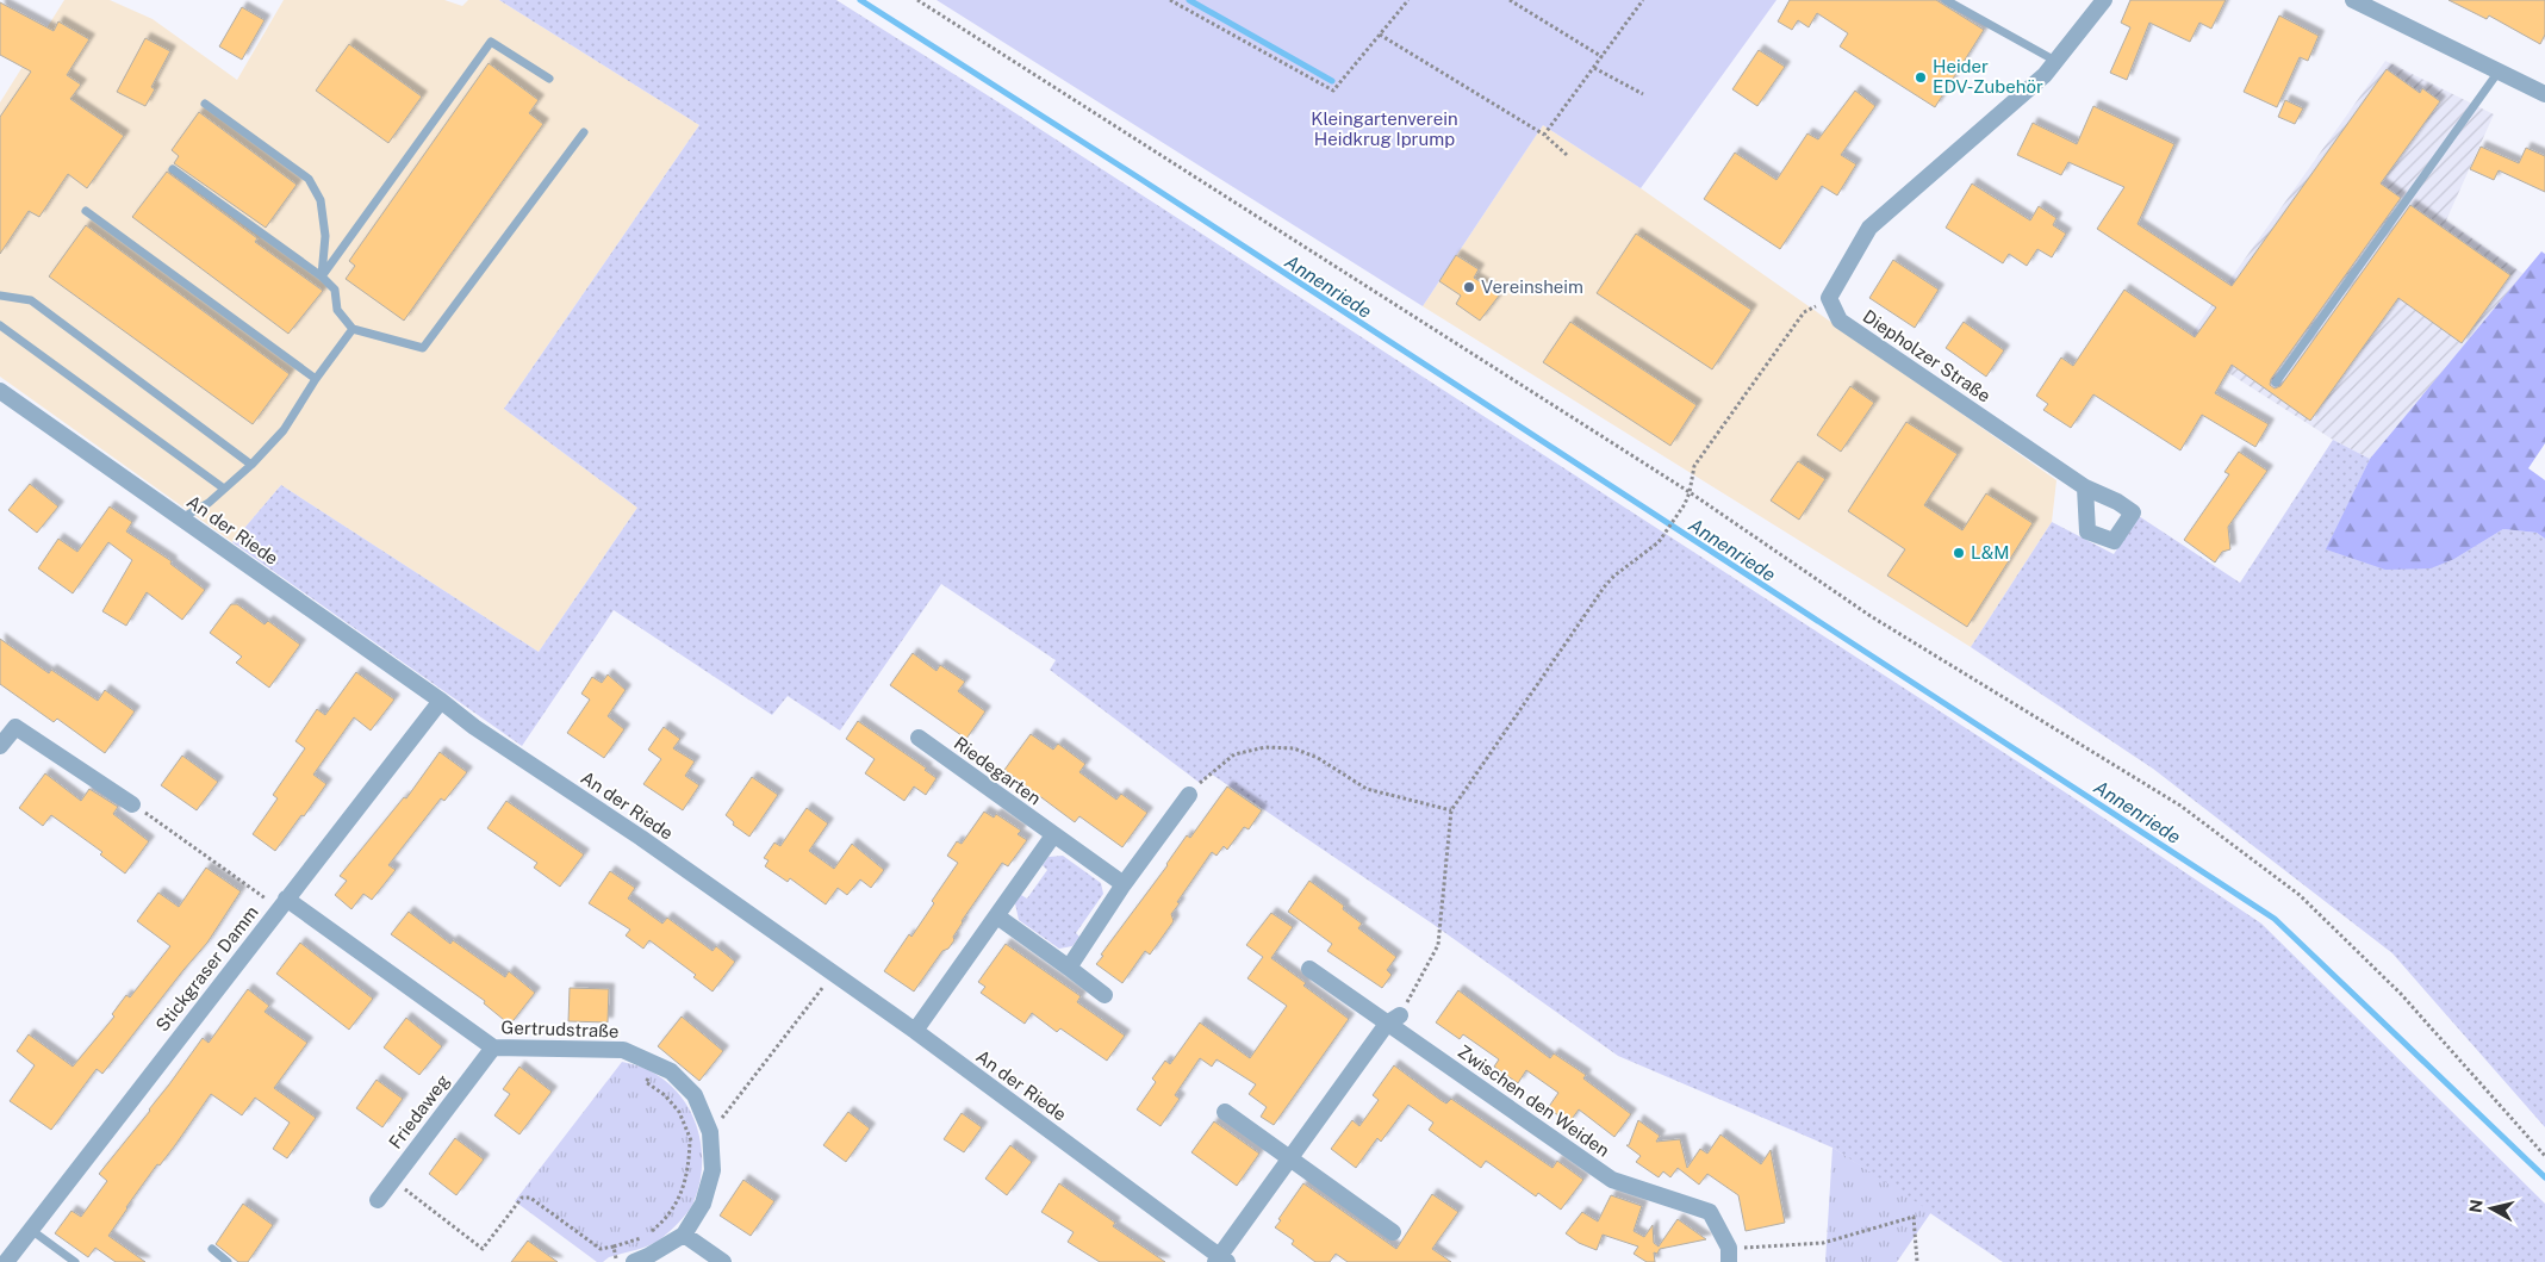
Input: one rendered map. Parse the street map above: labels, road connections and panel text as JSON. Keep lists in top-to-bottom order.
{
  "streets": {
    "street": [
      "Diepholzer Straße",
      "An der Riede",
      "Riedegarten",
      "Stickgraser Damm",
      "Gertrudstraße",
      "Zwischen den Weiden",
      "Friedaweg"
    ]
  },
  "crossings": [
    ["An der Riede", "Stickgraser Damm"],
    ["Stickgraser Damm", "Gertrudstraße"],
    ["Gertrudstraße", "Friedaweg"]
  ],
  "water": ["Annenriede"],
  "parks": ["Kleingartenverein Heidkrug Iprump"],
  "places": ["Heider EDV-Zubehör", "Vereinsheim", "L&M"],
  "north": "left"
}
